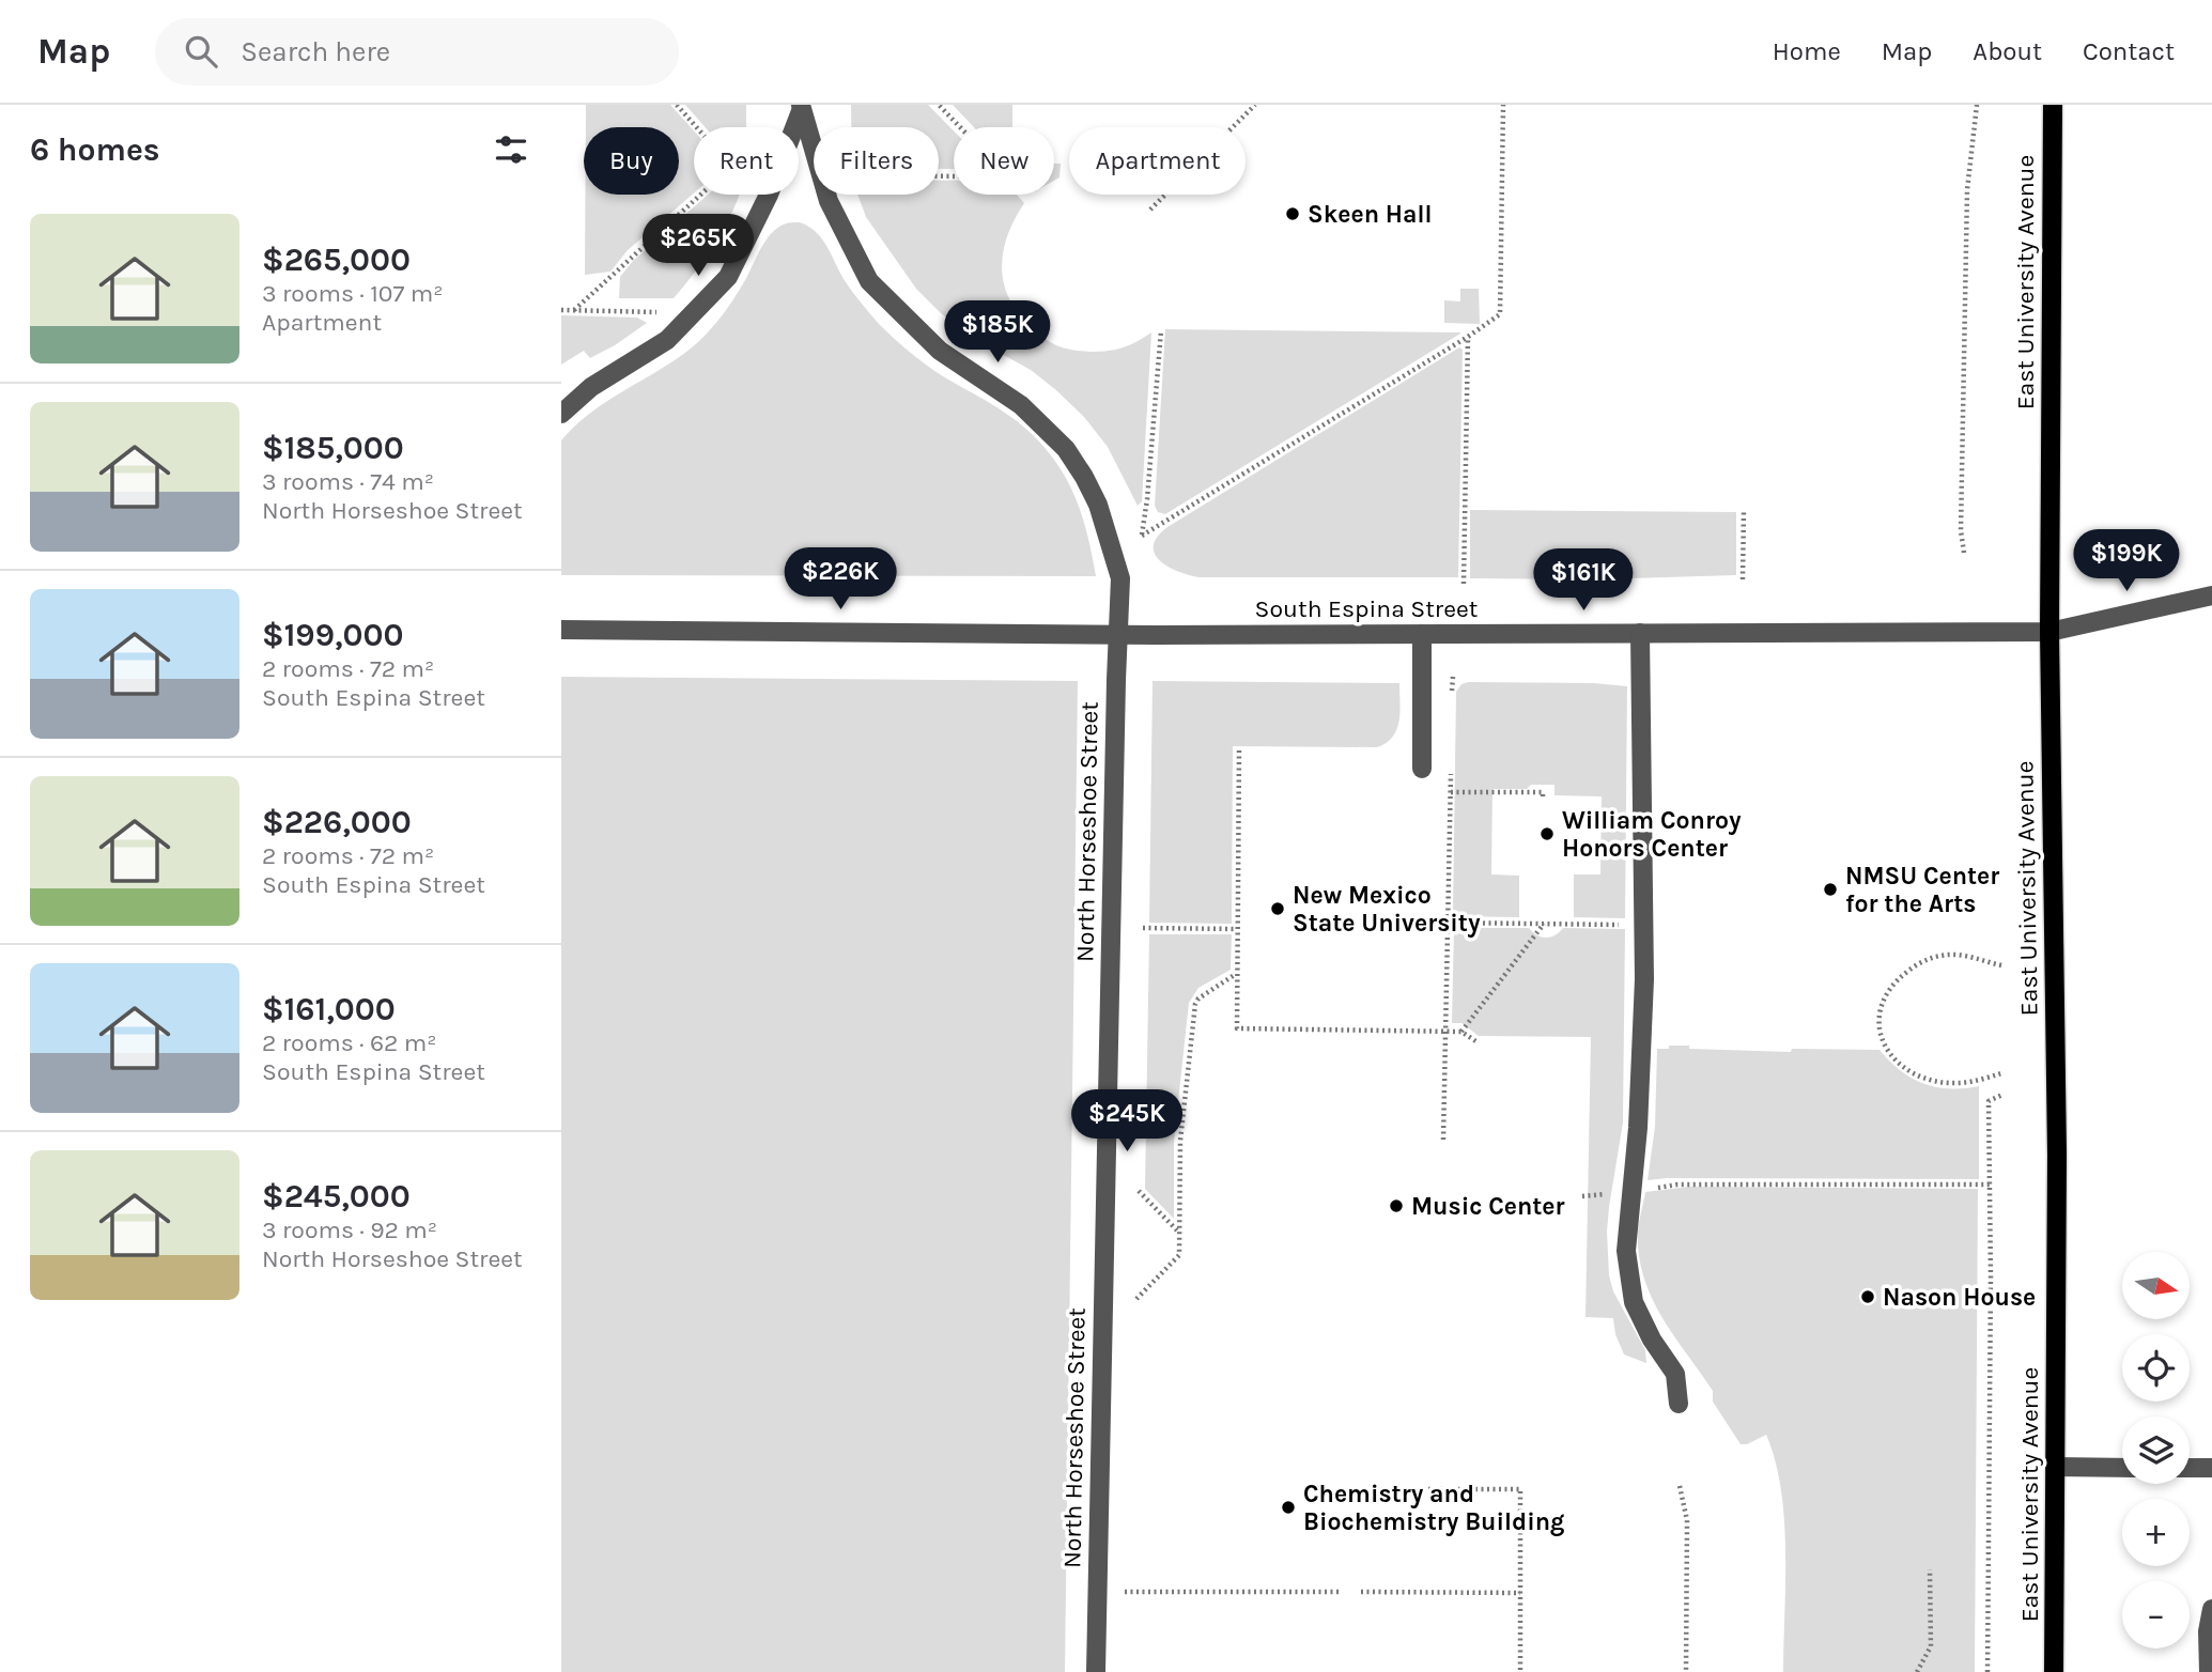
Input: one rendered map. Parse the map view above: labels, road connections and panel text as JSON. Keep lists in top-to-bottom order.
{
  "streets": {
    "main road": ["East University Avenue"],
    "street": ["South Espina Street", "North Horseshoe Street"]
  },
  "crossings": [
    ["East University Avenue", "South Espina Street"],
    ["South Espina Street", "North Horseshoe Street"]
  ],
  "places": [
    "Skeen Hall",
    "William Conroy Honors Center",
    "NMSU Center for the Arts",
    "New Mexico State University",
    "Music Center",
    "Nason House",
    "Chemistry and Biochemistry Building"
  ],
  "north": "right",
  "page": {
    "header": "Map",
    "search": "Search here",
    "nav": [
      "Home",
      "Map",
      "About",
      "Contact"
    ],
    "heading": "6 homes",
    "chip": [
      "Buy",
      "Rent",
      "Filters",
      "New",
      "Apartment"
    ],
    "list": [
      {
        "name": "$265,000",
        "note": "3 rooms · 107 m² · Apartment"
      },
      {
        "name": "$185,000",
        "note": "3 rooms · 74 m² · North Horseshoe Street"
      },
      {
        "name": "$199,000",
        "note": "2 rooms · 72 m² · South Espina Street"
      },
      {
        "name": "$226,000",
        "note": "2 rooms · 72 m² · South Espina Street"
      },
      {
        "name": "$161,000",
        "note": "2 rooms · 62 m² · South Espina Street"
      },
      {
        "name": "$245,000",
        "note": "3 rooms · 92 m² · North Horseshoe Street"
      }
    ],
    "price": [
      "$265K",
      "$185K",
      "$199K",
      "$226K",
      "$161K",
      "$245K"
    ],
    "map_buttons": ["+", "−"]
  }
}
